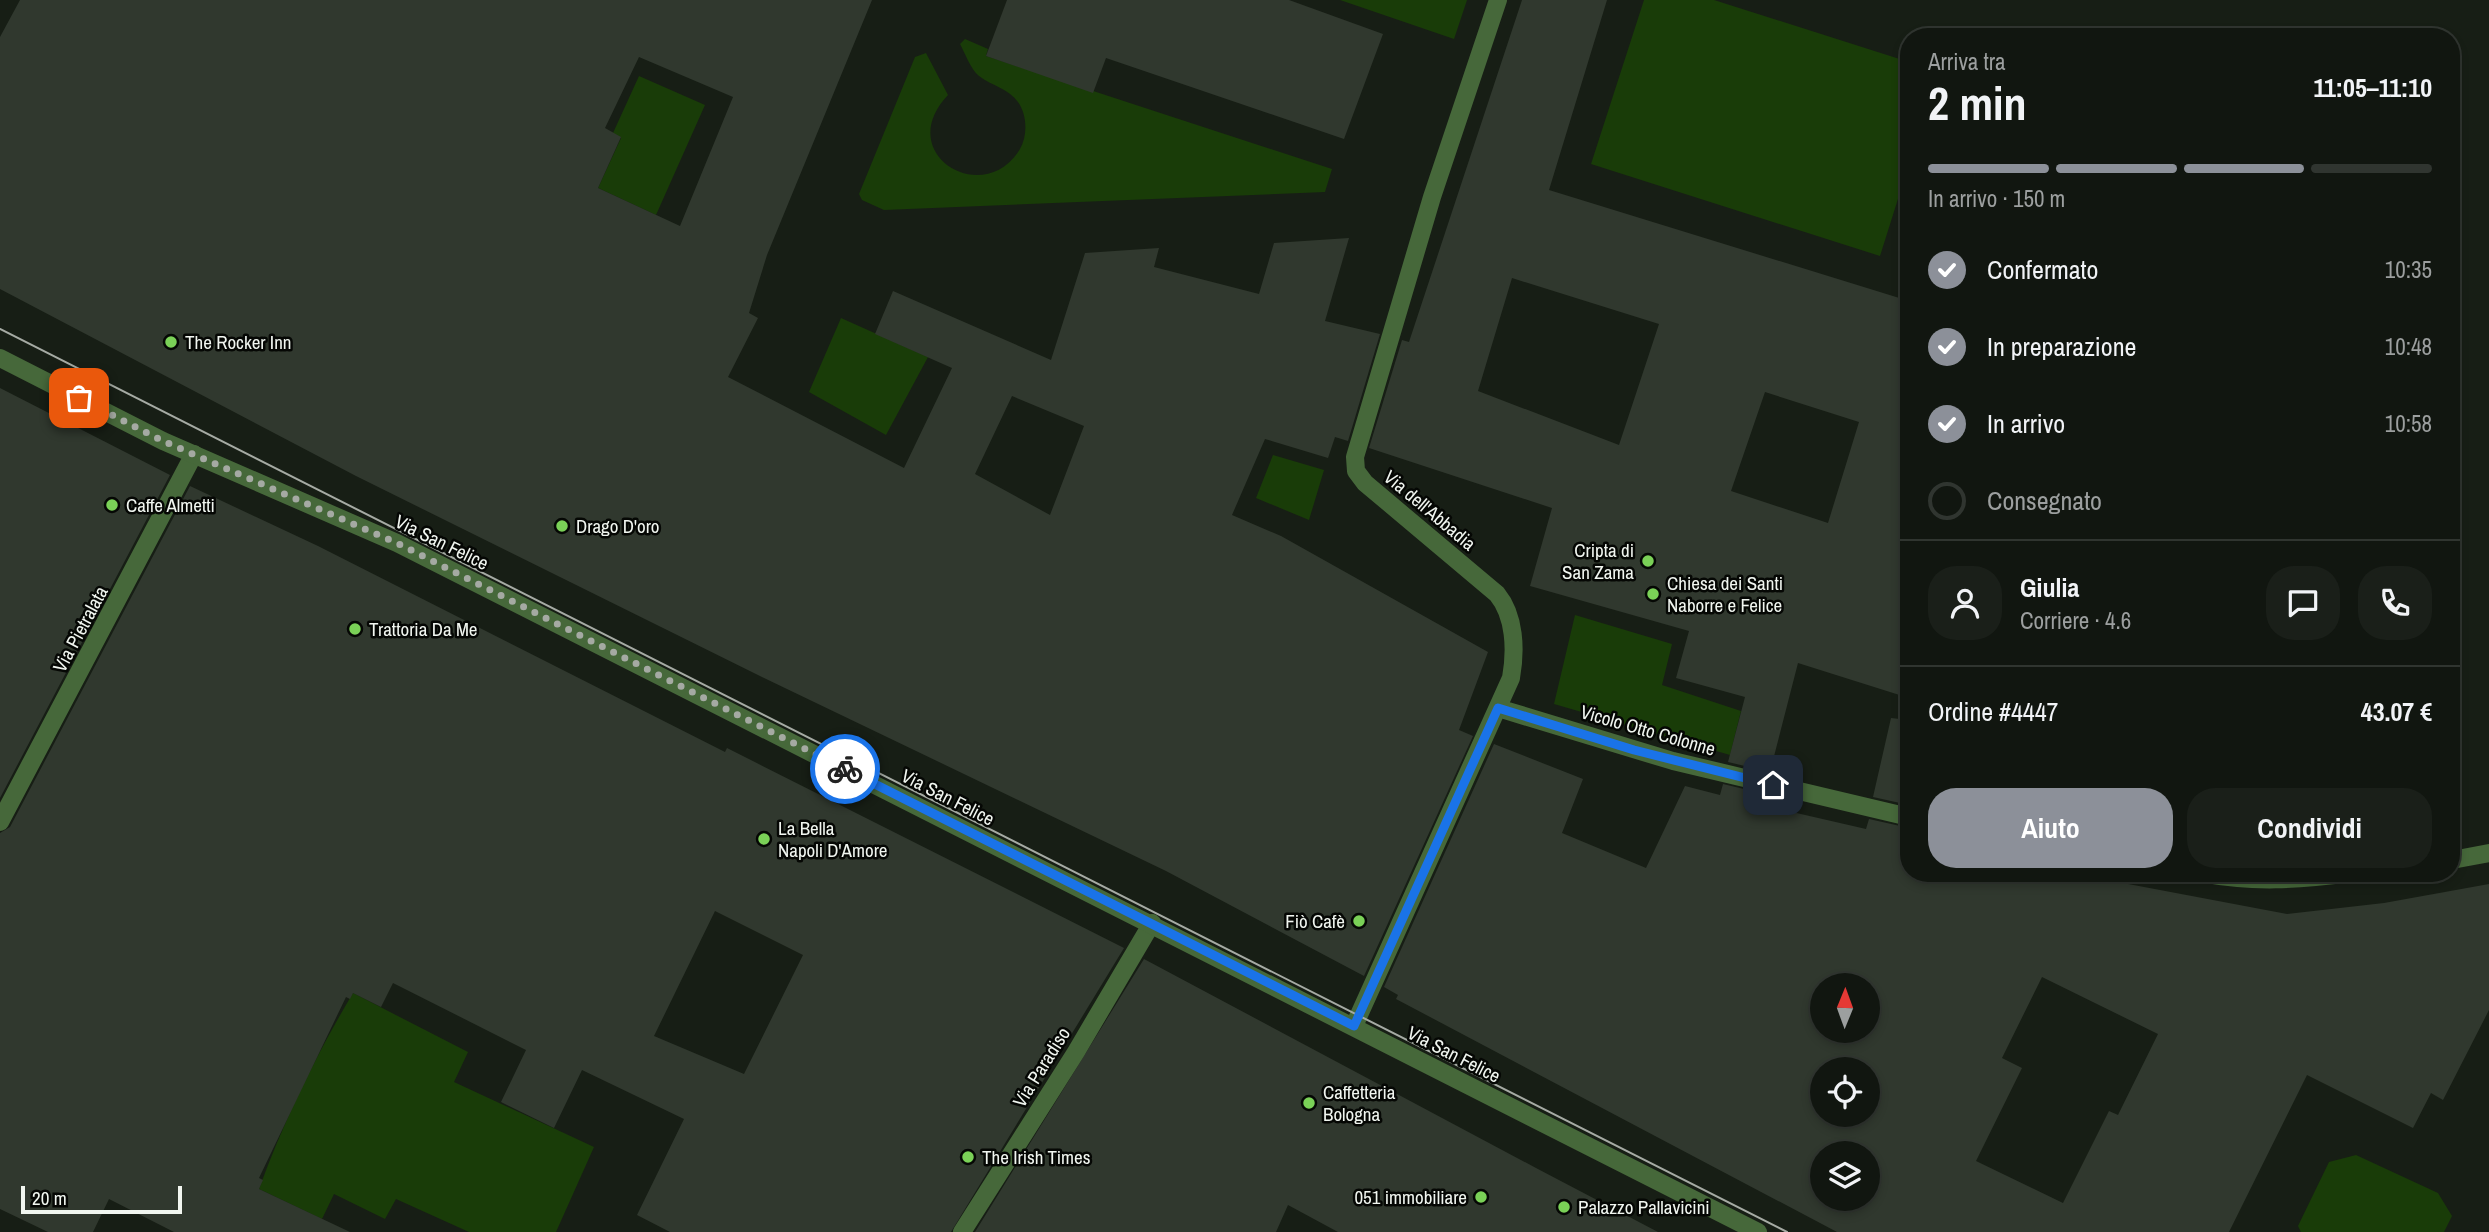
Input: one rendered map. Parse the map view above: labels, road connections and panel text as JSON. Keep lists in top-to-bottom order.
{
  "streets": {
    "street": [
      "Via dell'Abbadia",
      "Via San Felice",
      "Via Pietralata",
      "Vicolo Otto Colonne",
      "Via Paradiso"
    ]
  },
  "crossings": [
    ["Via dell'Abbadia", "Via San Felice"],
    ["Via dell'Abbadia", "Vicolo Otto Colonne"],
    ["Via San Felice", "Via Pietralata"],
    ["Via San Felice", "Via Paradiso"]
  ],
  "places": [
    "The Rocker Inn",
    "Caffe Almetti",
    "Drago D'oro",
    "Cripta di San Zama",
    "Chiesa dei Santi Naborre e Felice",
    "Trattoria Da Me",
    "La Bella Napoli D'Amore",
    "Fiò Cafè",
    "Caffetteria Bologna",
    "The Irish Times",
    "051 immobiliare",
    "Palazzo Pallavicini"
  ],
  "scale_bar": "20 m",
  "north": "top",
  "page": {
    "heading": ["2 min", "Arriva tra", "11:05–11:10"],
    "panel": [
      "Giulia",
      "Corriere · 4.6",
      "Ordine #4447",
      "43.07 €"
    ],
    "bar": "In arrivo · 150 m",
    "list": [
      ["Confermato", "10:35"],
      ["In preparazione", "10:48"],
      ["In arrivo", "10:58"],
      "Consegnato"
    ],
    "buttons": ["Aiuto", "Condividi"],
    "scale": "20 m"
  }
}
